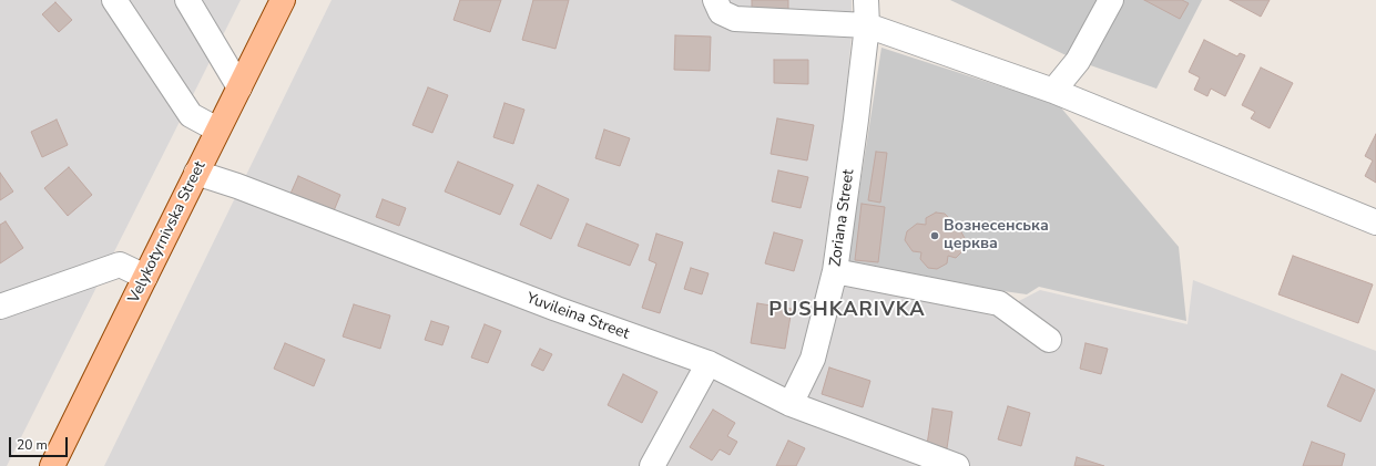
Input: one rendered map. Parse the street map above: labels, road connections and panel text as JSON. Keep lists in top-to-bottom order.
{
  "streets": {
    "main road": ["Velykotyrnivska Street"],
    "street": ["Zoriana Street", "Yuvileina Street"]
  },
  "crossings": [
    ["Zoriana Street", "Yuvileina Street"],
    ["Velykotyrnivska Street", "Yuvileina Street"]
  ],
  "districts": ["PUSHKARIVKA"],
  "places": ["Вознесенська церква"],
  "scale_bar": "20 m"
}
